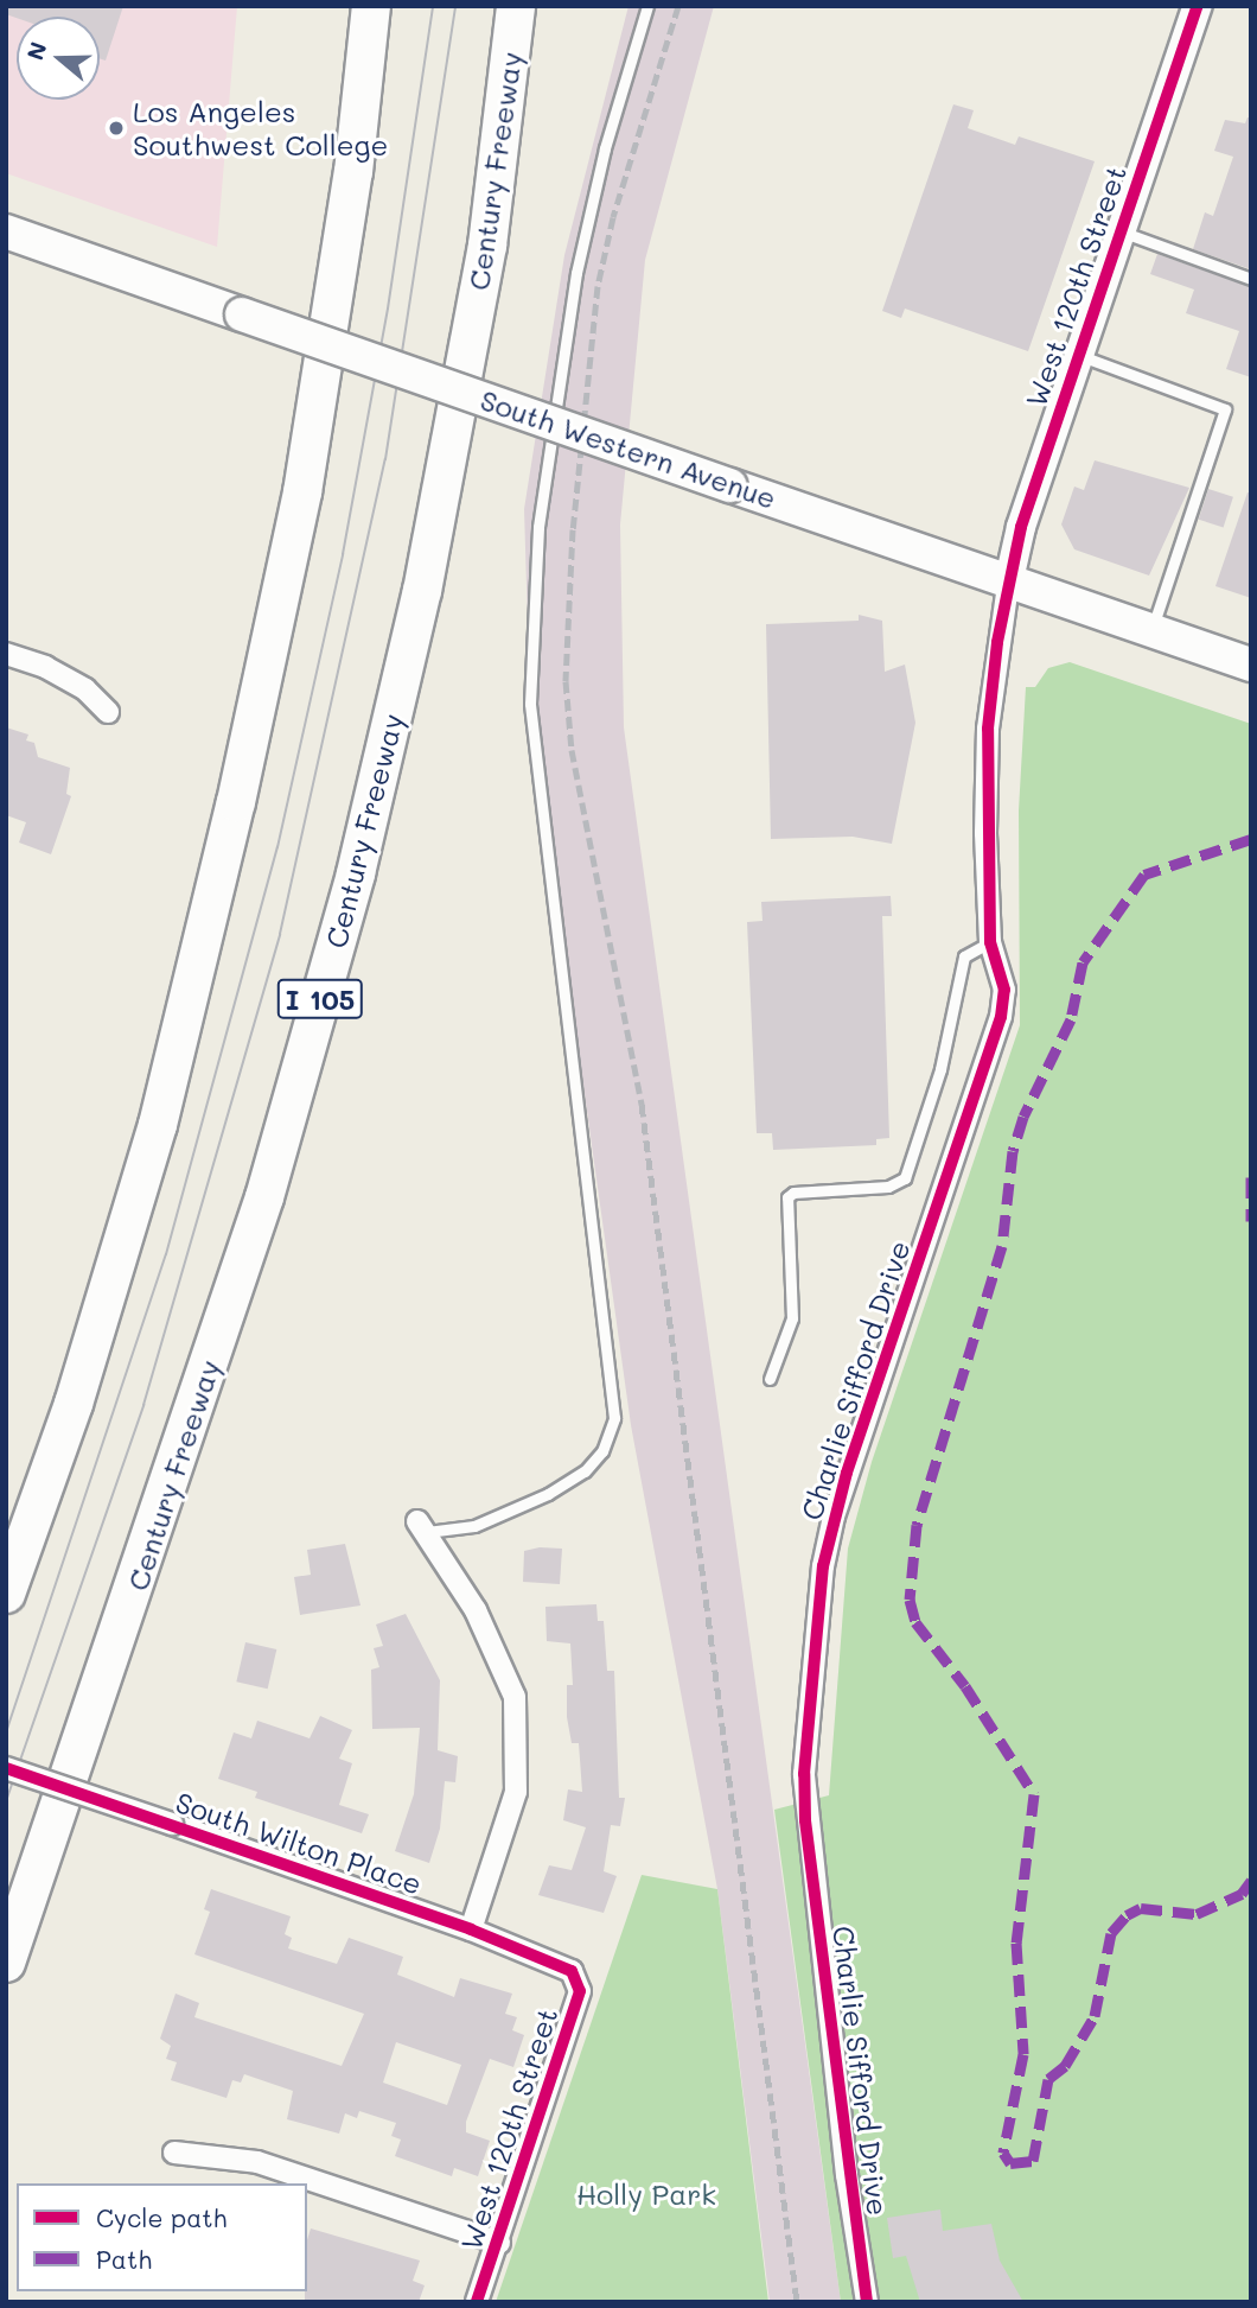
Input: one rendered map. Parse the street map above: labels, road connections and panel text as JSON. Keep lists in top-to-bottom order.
{
  "streets": {
    "highway": ["Century Freeway", "I 105"],
    "main road": ["South Western Avenue"],
    "street": ["West 120th Street", "Charlie Sifford Drive", "South Wilton Place"]
  },
  "crossings": [
    ["West 120th Street", "South Western Avenue"],
    ["West 120th Street", "Charlie Sifford Drive"],
    ["West 120th Street", "South Wilton Place"],
    ["South Western Avenue", "Charlie Sifford Drive"]
  ],
  "parks": ["Holly Park"],
  "places": ["Los Angeles Southwest College"],
  "legend": ["Cycle path", "Path"],
  "north": "left"
}
